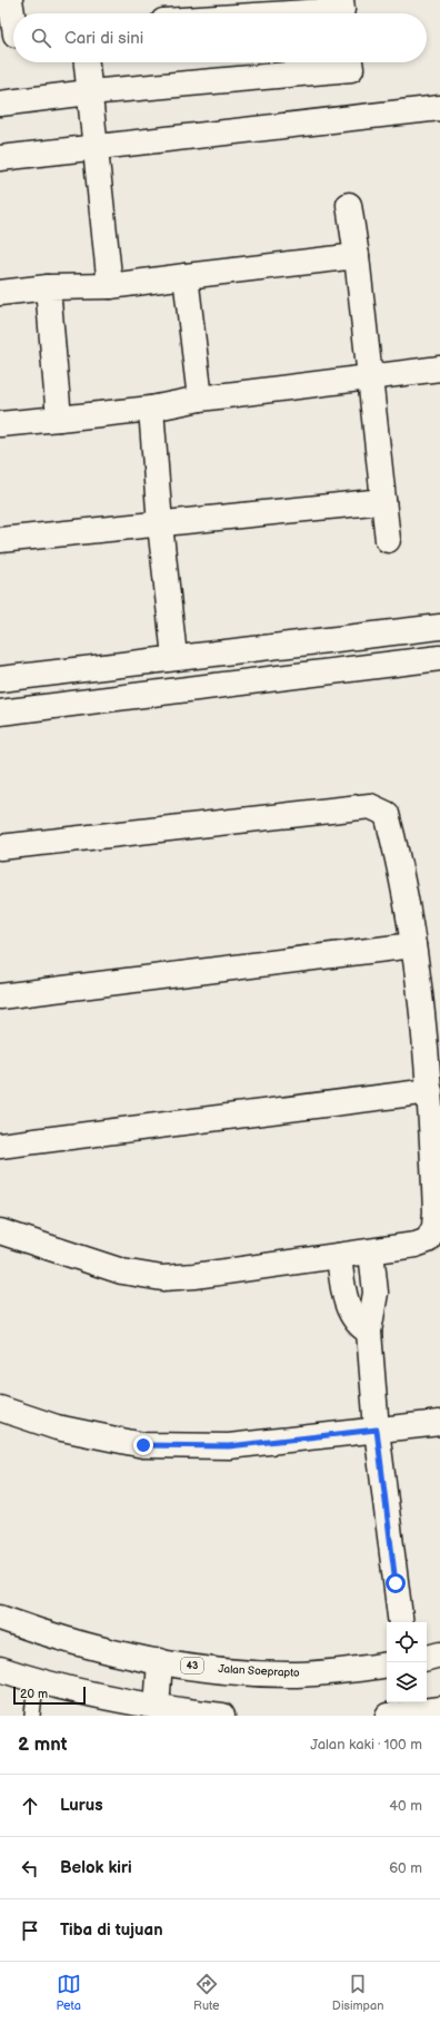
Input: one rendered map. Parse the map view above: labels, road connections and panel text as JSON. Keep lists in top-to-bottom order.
{
  "streets": {
    "main road": ["43", "Jalan Soeprapto"]
  },
  "scale_bar": "20 m",
  "page": {
    "search": "Cari di sini",
    "scale": "20 m",
    "heading": ["2 mnt", "Jalan kaki · 100 m"],
    "list": [
      ["Lurus", "40 m"],
      ["Belok kiri", "60 m"],
      "Tiba di tujuan"
    ],
    "nav": ["Peta", "Rute", "Disimpan"]
  }
}
